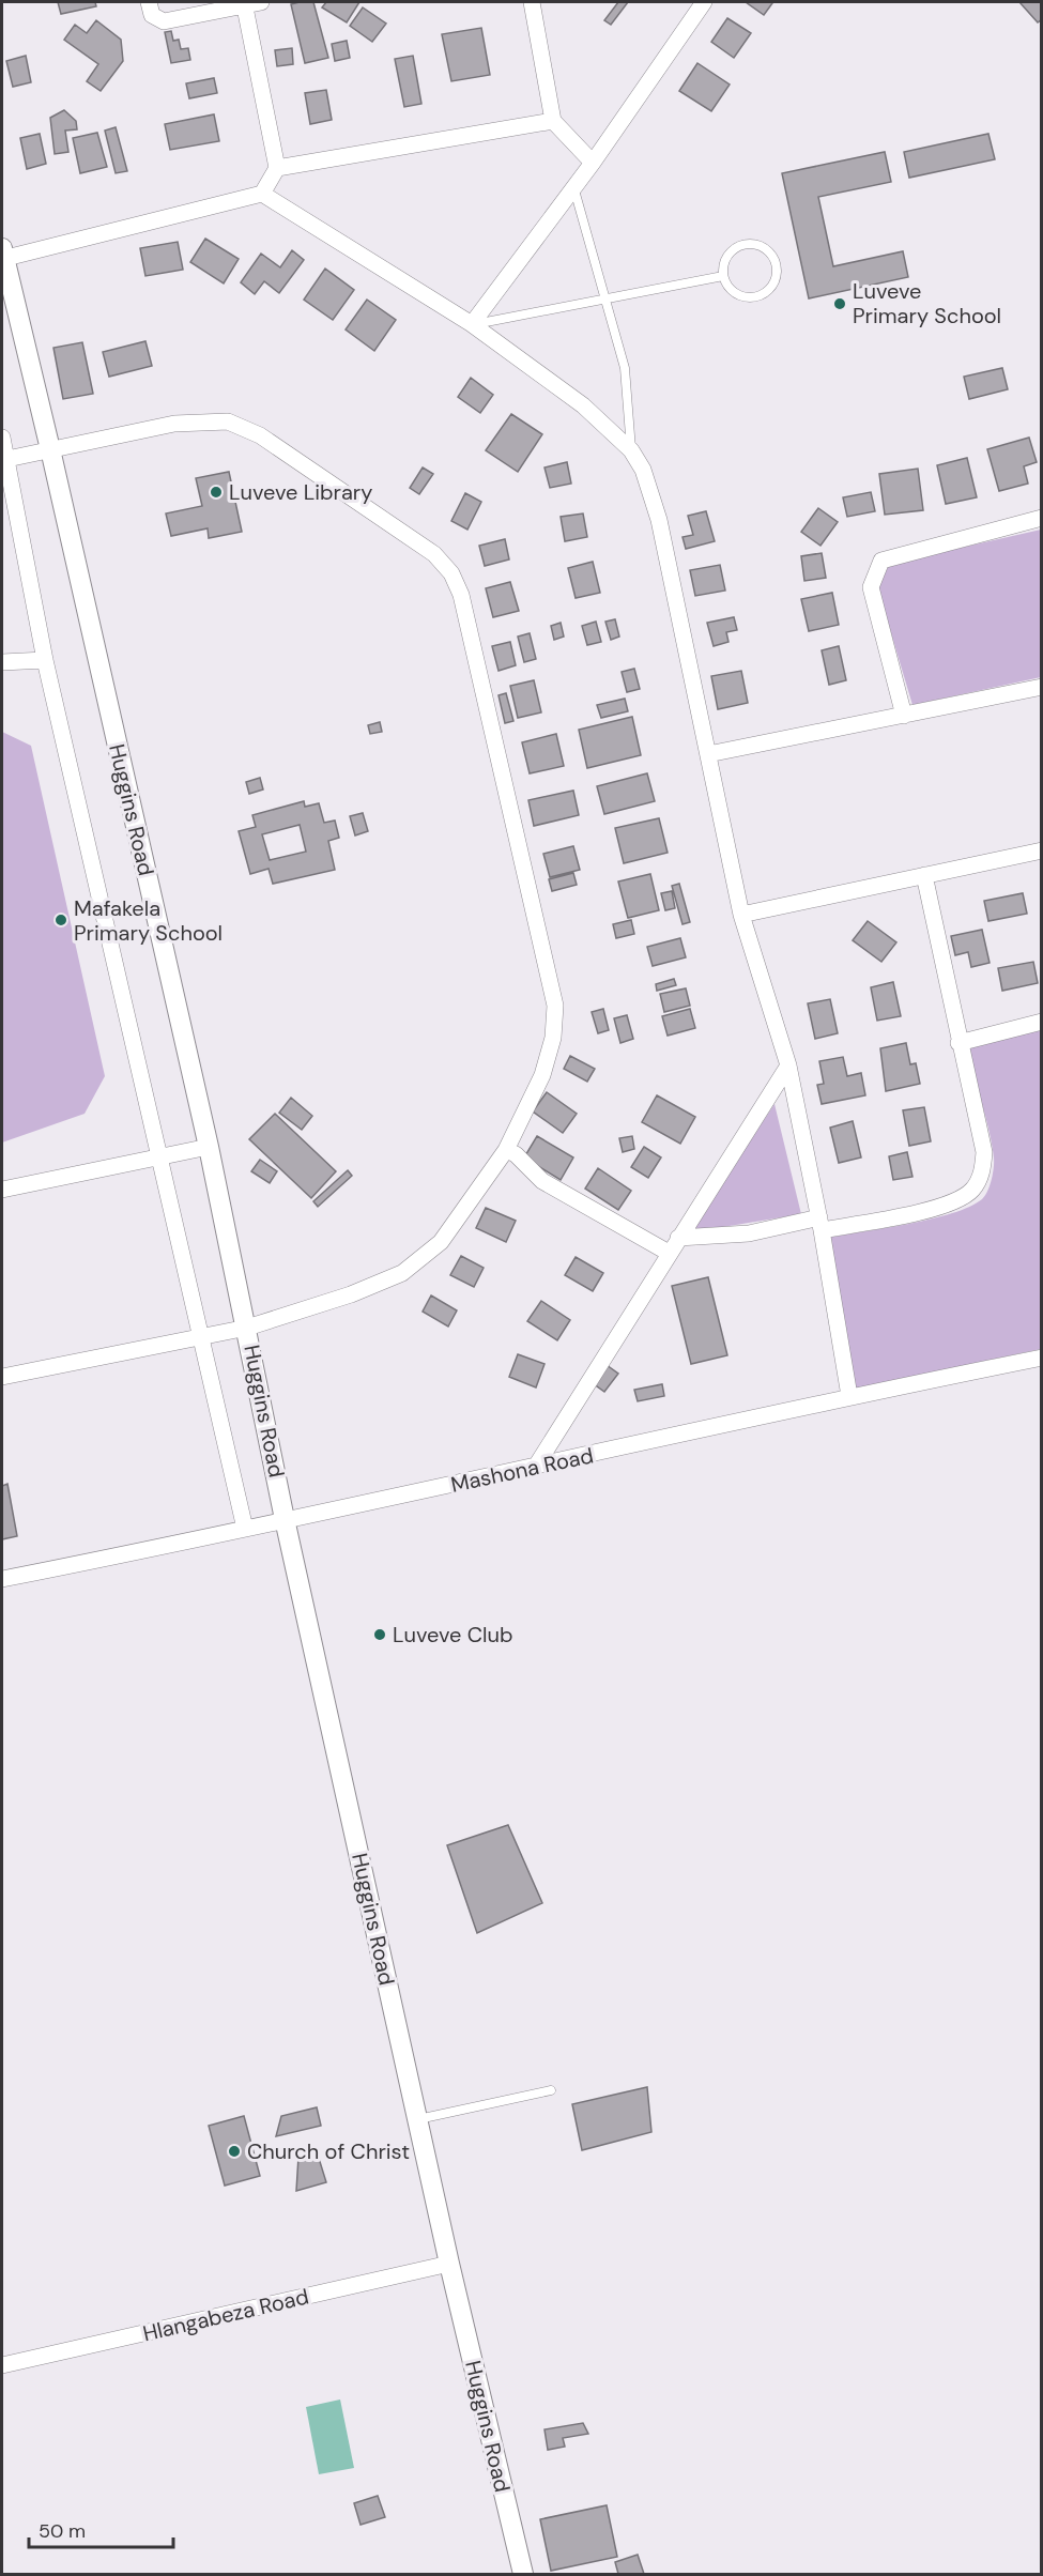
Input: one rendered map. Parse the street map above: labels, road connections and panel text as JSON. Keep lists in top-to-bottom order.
{
  "streets": {
    "street": ["Huggins Road", "Mashona Road", "Hlangabeza Road"]
  },
  "crossings": [
    ["Huggins Road", "Mashona Road"],
    ["Huggins Road", "Hlangabeza Road"]
  ],
  "places": [
    "Luveve Primary School",
    "Luveve Library",
    "Mafakela Primary School",
    "Luveve Club",
    "Church of Christ"
  ],
  "scale_bar": "50 m"
}
